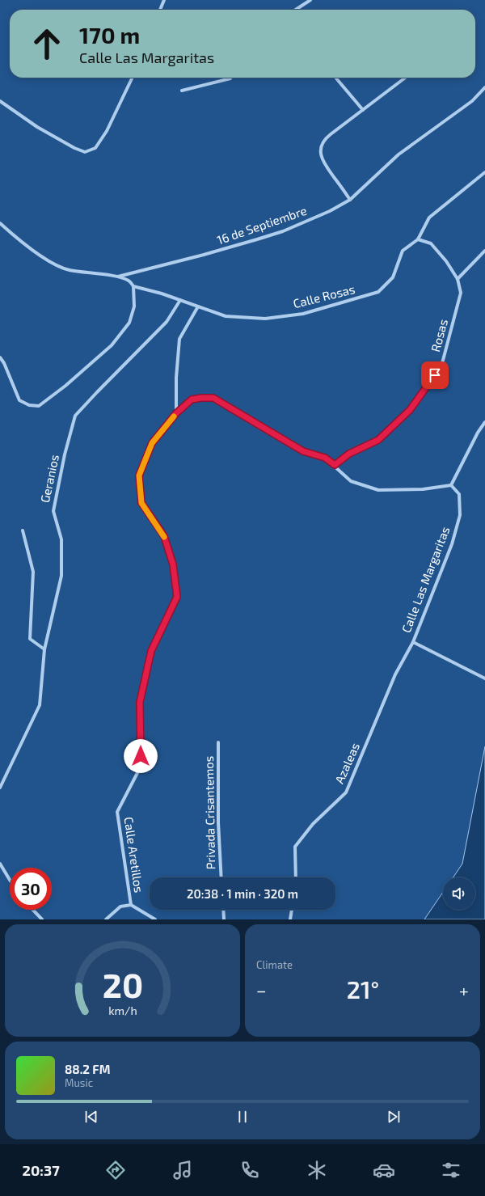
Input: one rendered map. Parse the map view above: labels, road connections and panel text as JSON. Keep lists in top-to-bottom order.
{
  "streets": {
    "street": [
      "16 de Septiembre",
      "Calle Rosas",
      "Rosas",
      "Geranios",
      "Calle Las Margaritas",
      "Azaleas",
      "Privada Crisantemos",
      "Calle Aretillos"
    ]
  },
  "crossings": [
    ["16 de Septiembre", "Calle Rosas"],
    ["Calle Rosas", "Rosas"],
    ["Calle Rosas", "Geranios"],
    ["Calle Las Margaritas", "Azaleas"]
  ],
  "page": {
    "turn": ["170 m", "Calle Las Margaritas"],
    "limit": "30",
    "trip": "20:38 · 1 min · 320 m",
    "tile": "Climate",
    "heat": ["−", "21°", "+"],
    "song": ["88.2 FM", "Music"],
    "tabs": "20:37",
    "gauge": ["20", "km/h"]
  }
}
